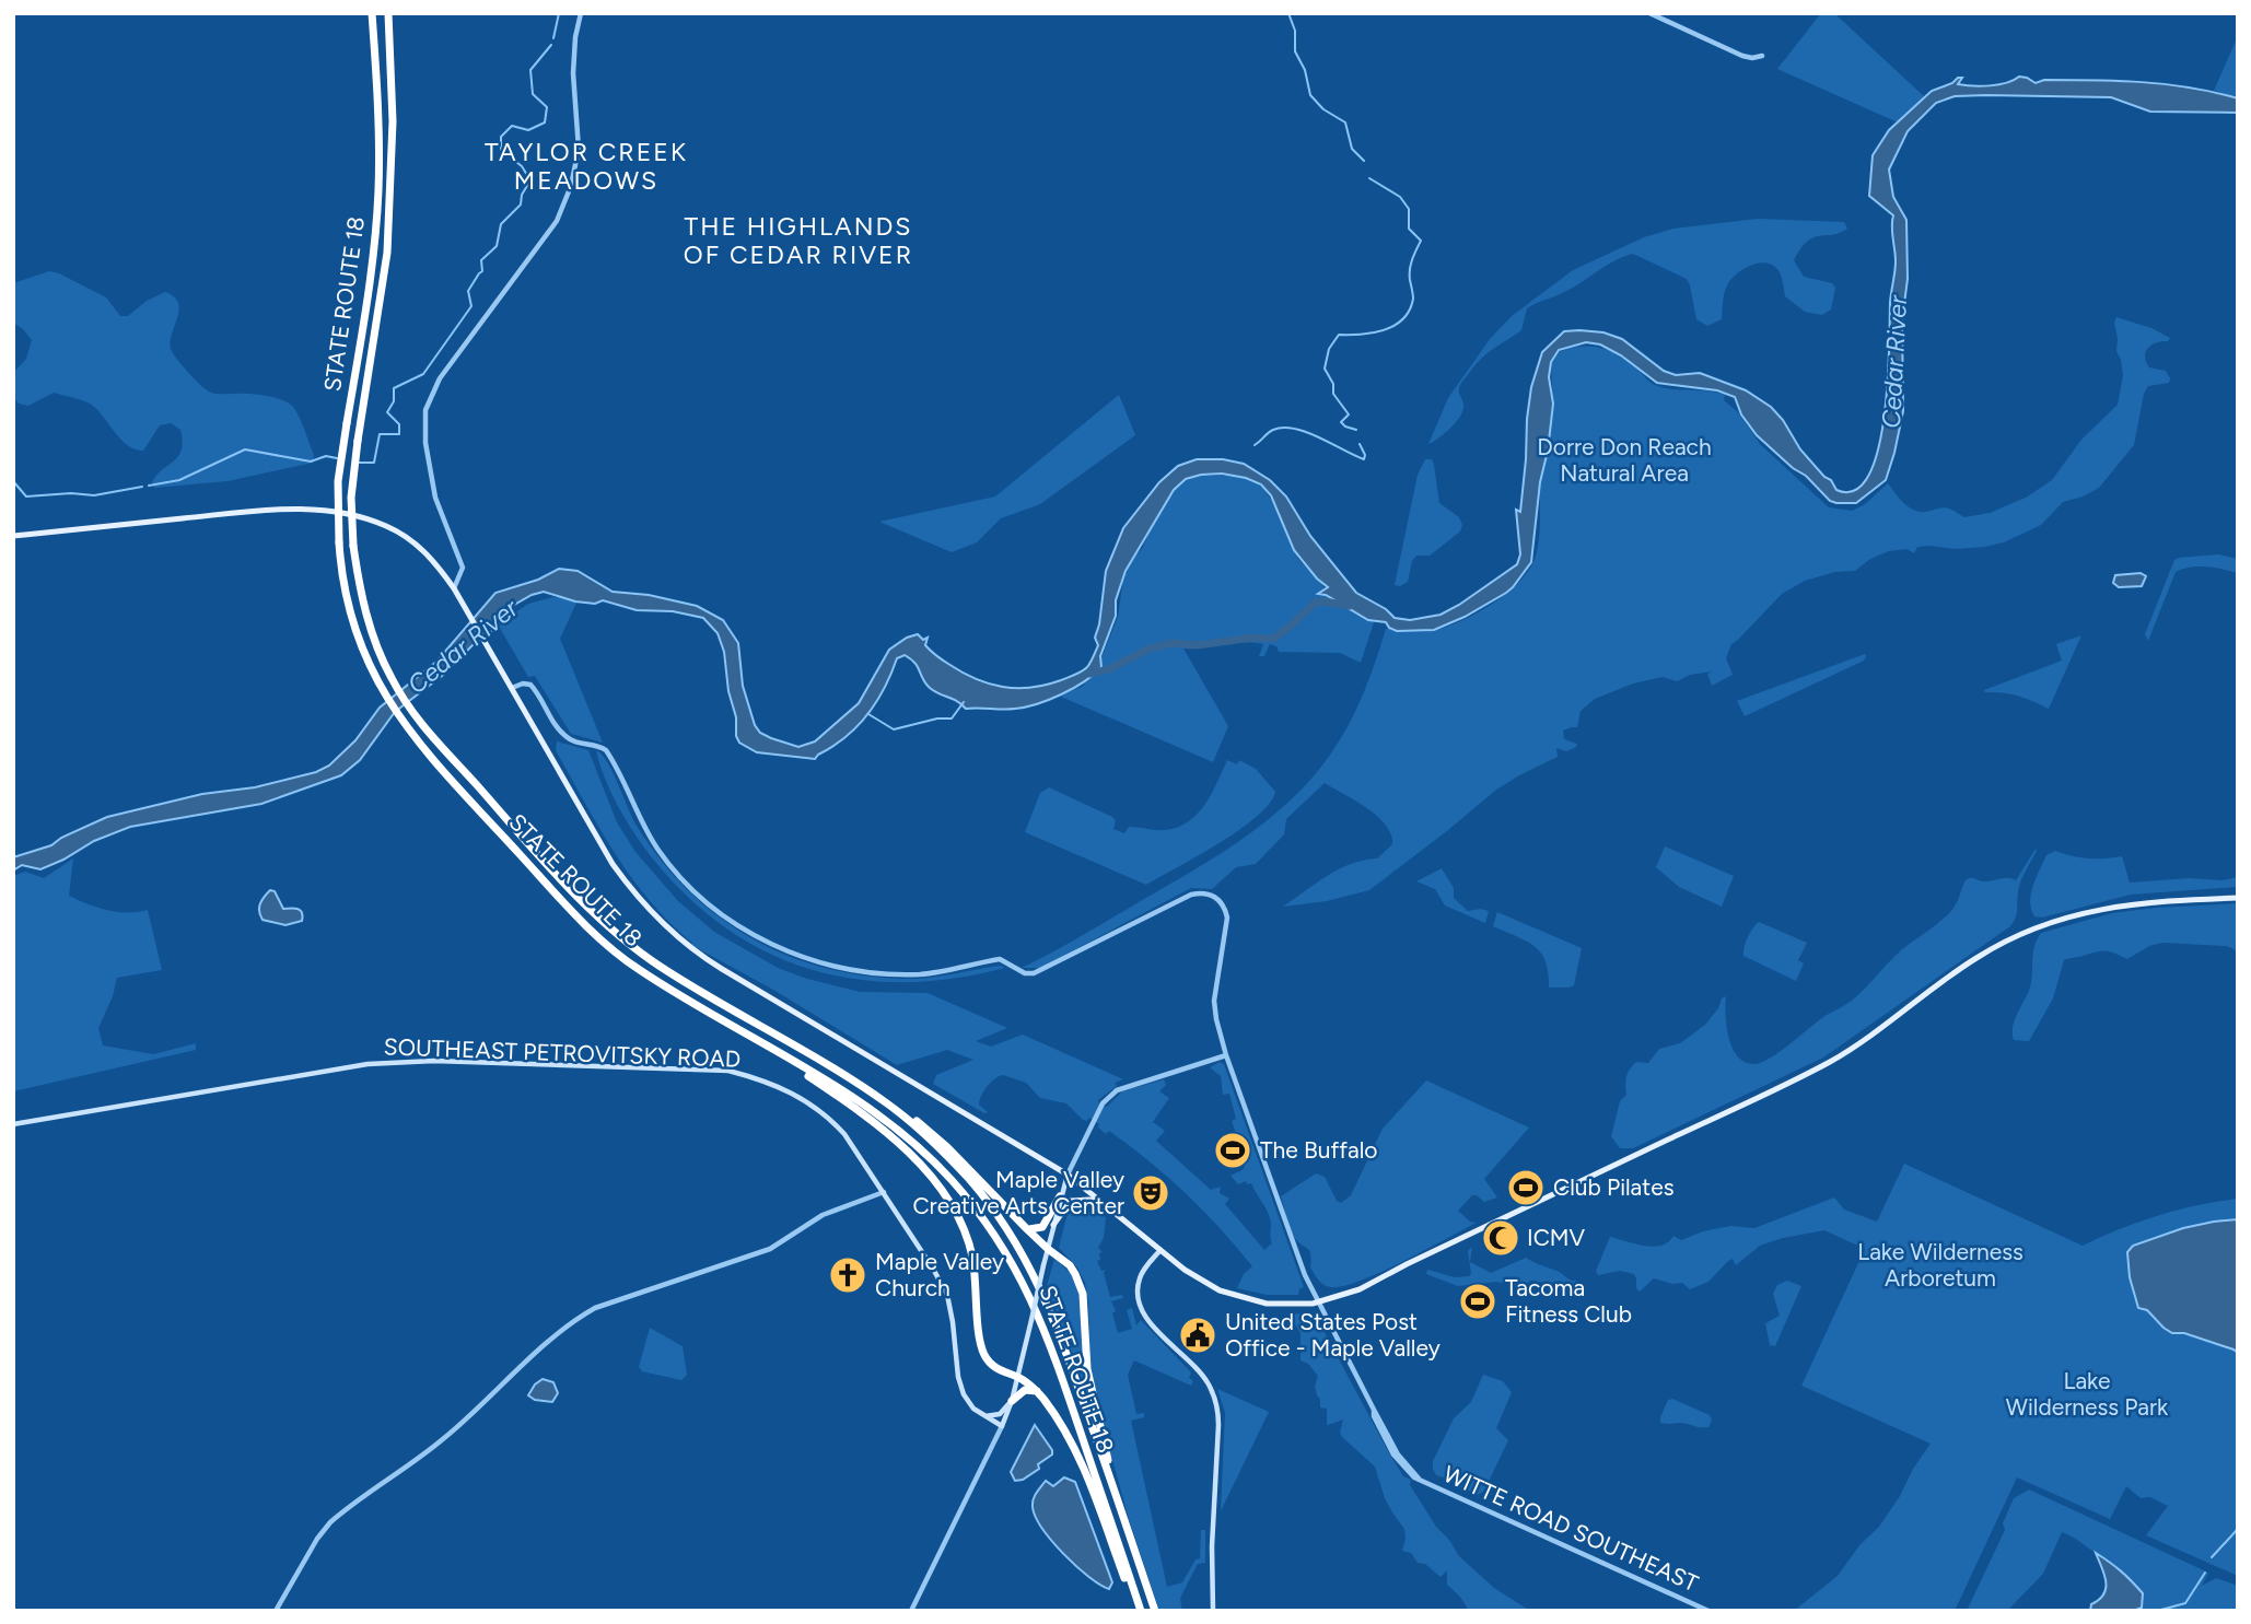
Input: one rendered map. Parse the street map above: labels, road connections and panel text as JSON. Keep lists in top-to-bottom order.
{
  "streets": {
    "highway": ["STATE ROUTE 18"],
    "main road": ["SOUTHEAST PETROVITSKY ROAD"],
    "street": ["WITTE ROAD SOUTHEAST"]
  },
  "districts": ["TAYLOR CREEK MEADOWS", "THE HIGHLANDS OF CEDAR RIVER"],
  "water": ["Cedar River"],
  "parks": ["Dorre Don Reach Natural Area", "Lake Wilderness Arboretum", "Lake Wilderness Park"],
  "places": {
    "sports": ["The Buffalo", "Club Pilates", "Tacoma Fitness Club"],
    "theatre": ["Maple Valley Creative Arts Center"],
    "mosque": ["ICMV"],
    "church": ["Maple Valley Church"],
    "public building": ["United States Post Office - Maple Valley"]
  }
}
